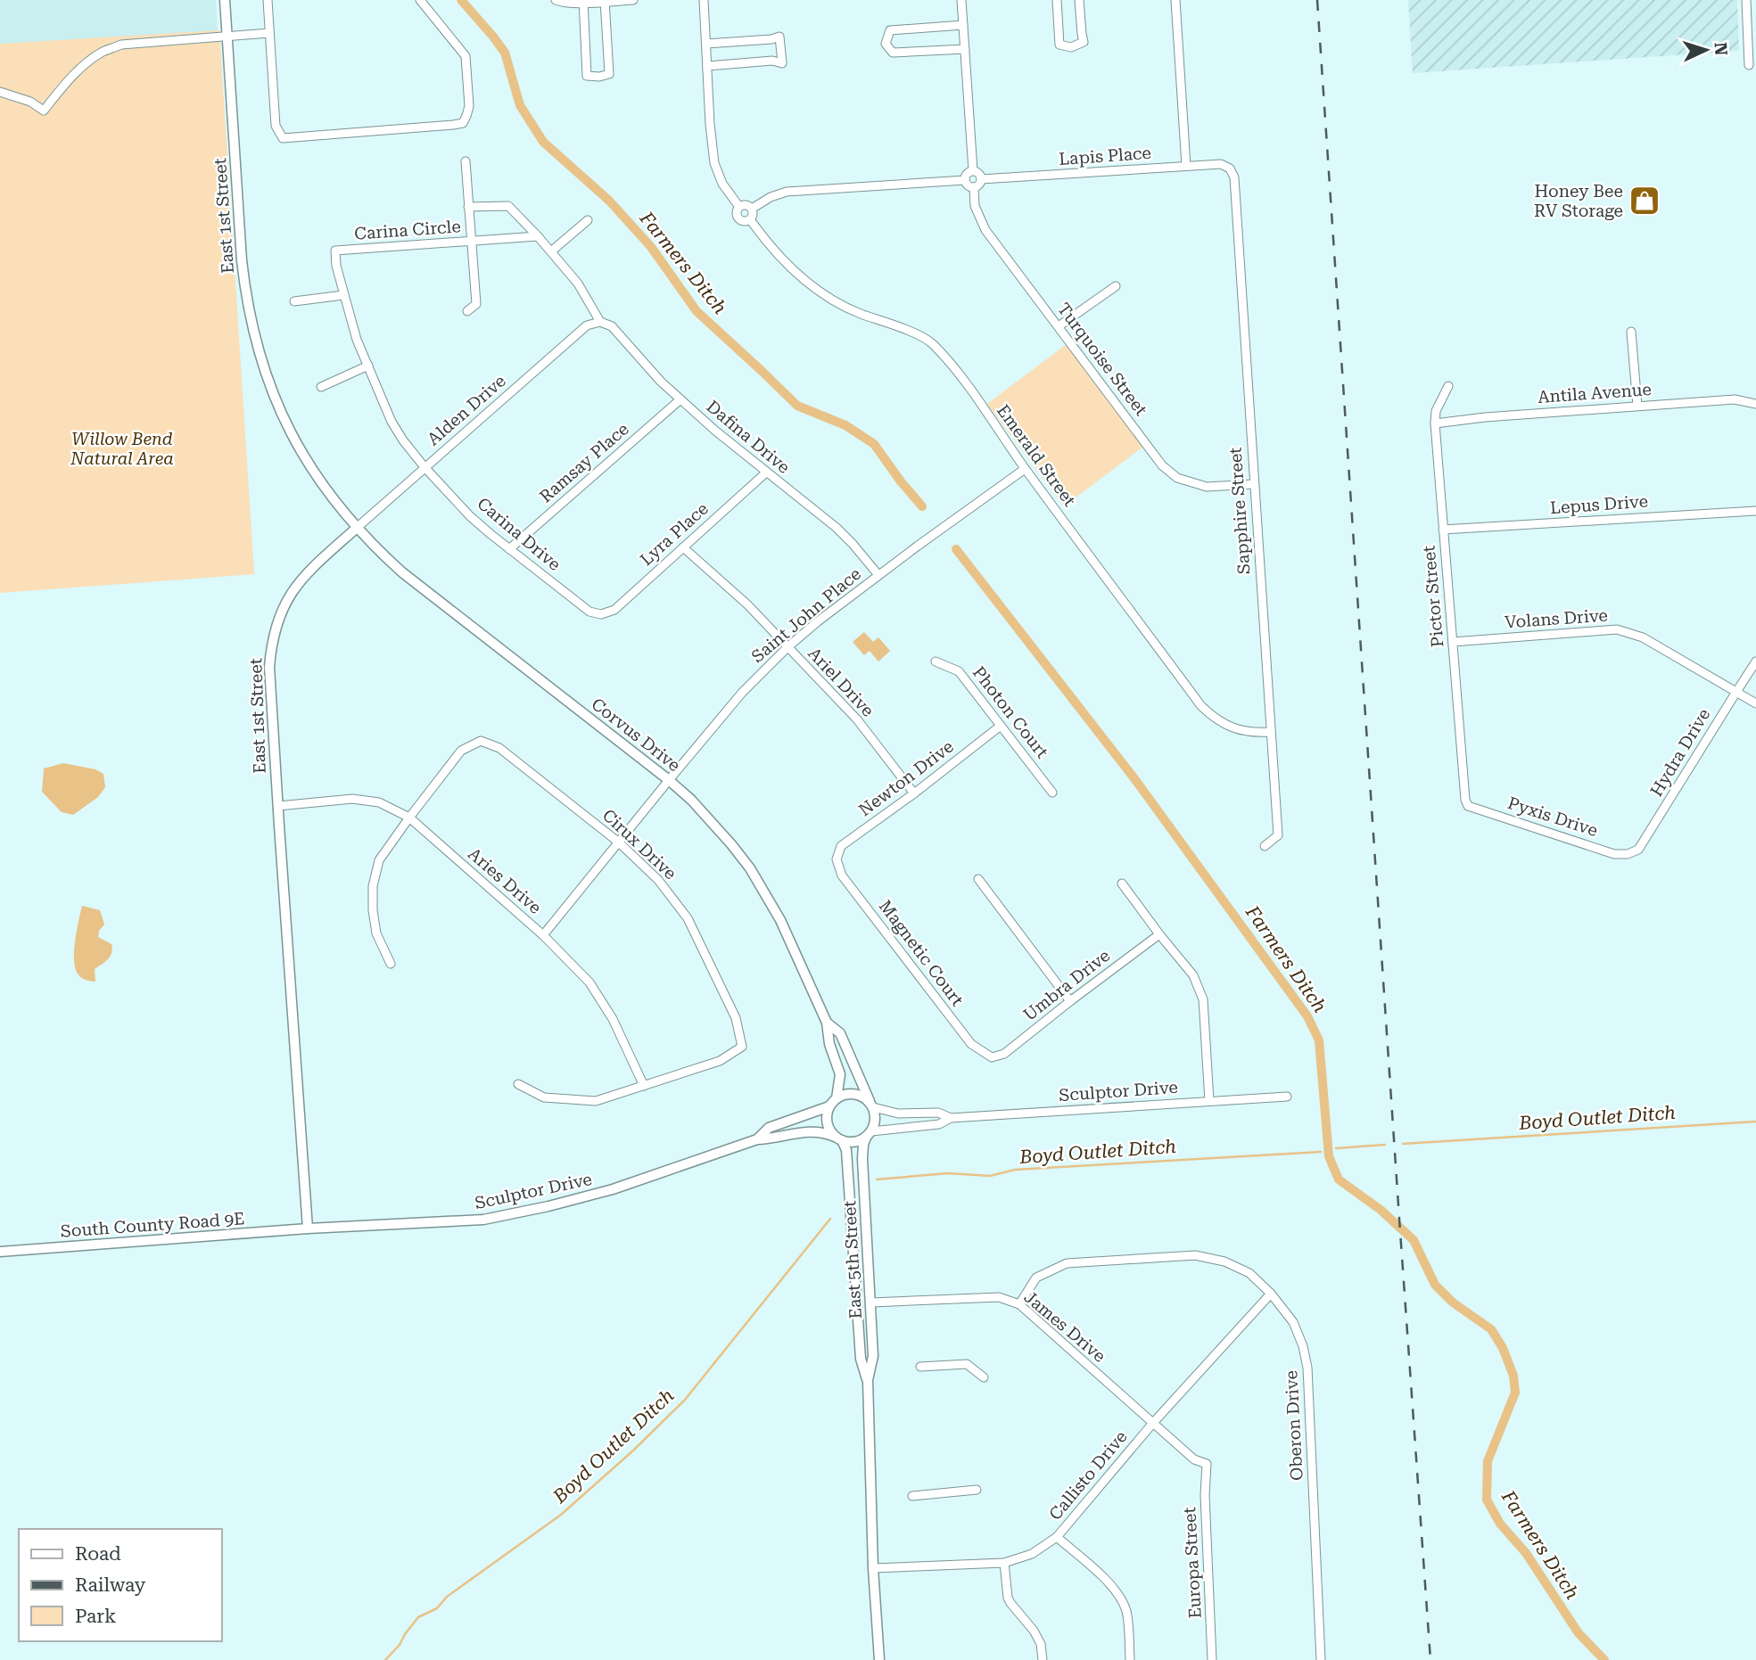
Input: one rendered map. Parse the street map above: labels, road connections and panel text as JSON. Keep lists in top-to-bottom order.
{
  "streets": {
    "street": [
      "Lapis Place",
      "East 1st Street",
      "Carina Circle",
      "Turquoise Street",
      "Antila Avenue",
      "Alden Drive",
      "Dafina Drive",
      "Emerald Street",
      "Ramsay Place",
      "Lepus Drive",
      "Sapphire Street",
      "Carina Drive",
      "Lyra Place",
      "Pictor Street",
      "Saint John Place",
      "Volans Drive",
      "Ariel Drive",
      "Photon Court",
      "Corvus Drive",
      "Hydra Drive",
      "Newton Drive",
      "Pyxis Drive",
      "Cirux Drive",
      "Aries Drive",
      "Magnetic Court",
      "Umbra Drive",
      "Sculptor Drive",
      "South County Road 9E",
      "East 5th Street",
      "James Drive",
      "Oberon Drive",
      "Callisto Drive",
      "Europa Street"
    ]
  },
  "crossings": [
    ["Lapis Place", "Turquoise Street"],
    ["Lapis Place", "Sapphire Street"],
    ["East 1st Street", "Alden Drive"],
    ["East 1st Street", "Corvus Drive"],
    ["East 1st Street", "Aries Drive"],
    ["East 1st Street", "Sculptor Drive"],
    ["East 1st Street", "South County Road 9E"],
    ["Carina Circle", "Alden Drive"],
    ["Carina Circle", "Carina Drive"],
    ["Turquoise Street", "Sapphire Street"],
    ["Antila Avenue", "Pictor Street"],
    ["Alden Drive", "Dafina Drive"],
    ["Alden Drive", "Carina Drive"],
    ["Alden Drive", "Corvus Drive"],
    ["Dafina Drive", "Ramsay Place"],
    ["Dafina Drive", "Lyra Place"],
    ["Dafina Drive", "Saint John Place"],
    ["Emerald Street", "Sapphire Street"],
    ["Emerald Street", "Saint John Place"],
    ["Ramsay Place", "Carina Drive"],
    ["Lepus Drive", "Pictor Street"],
    ["Carina Drive", "Lyra Place"],
    ["Lyra Place", "Ariel Drive"],
    ["Pictor Street", "Volans Drive"],
    ["Pictor Street", "Pyxis Drive"],
    ["Saint John Place", "Ariel Drive"],
    ["Saint John Place", "Corvus Drive"],
    ["Saint John Place", "Cirux Drive"],
    ["Saint John Place", "Aries Drive"],
    ["Volans Drive", "Hydra Drive"],
    ["Ariel Drive", "Newton Drive"],
    ["Photon Court", "Newton Drive"],
    ["Corvus Drive", "Sculptor Drive"],
    ["Corvus Drive", "East 5th Street"],
    ["Hydra Drive", "Pyxis Drive"],
    ["Newton Drive", "Magnetic Court"],
    ["Cirux Drive", "Aries Drive"],
    ["Magnetic Court", "Umbra Drive"],
    ["Sculptor Drive", "South County Road 9E"],
    ["Sculptor Drive", "East 5th Street"],
    ["East 5th Street", "James Drive"],
    ["East 5th Street", "Callisto Drive"],
    ["James Drive", "Oberon Drive"],
    ["James Drive", "Callisto Drive"],
    ["James Drive", "Europa Street"],
    ["Oberon Drive", "Callisto Drive"]
  ],
  "water": ["Farmers Ditch", "Boyd Outlet Ditch"],
  "parks": ["Willow Bend Natural Area"],
  "places": {
    "shop": ["Honey Bee RV Storage"]
  },
  "legend": ["Road", "Railway", "Park"],
  "north": "right"
}
